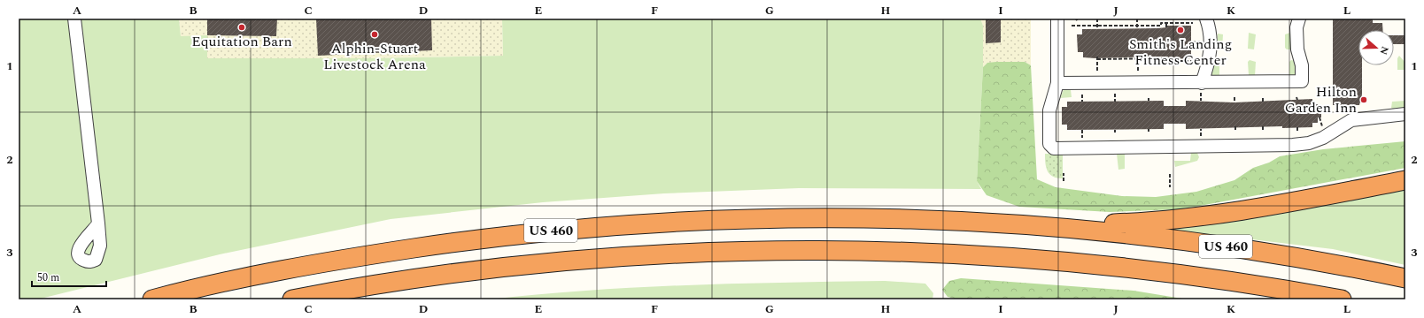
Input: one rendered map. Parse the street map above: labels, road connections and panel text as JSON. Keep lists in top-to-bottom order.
{
  "streets": {
    "highway": ["US 460"]
  },
  "places": [
    "Equitation Barn",
    "Smith's Landing Fitness Center",
    "Alphin-Stuart Livestock Arena",
    "Hilton Garden Inn"
  ],
  "scale_bar": "50 m",
  "north": "right",
  "grid": {
    "columns": [
      "A",
      "B",
      "C",
      "D",
      "E",
      "F",
      "G",
      "H",
      "I",
      "J",
      "K",
      "L"
    ],
    "rows": ["1", "2", "3"]
  }
}
